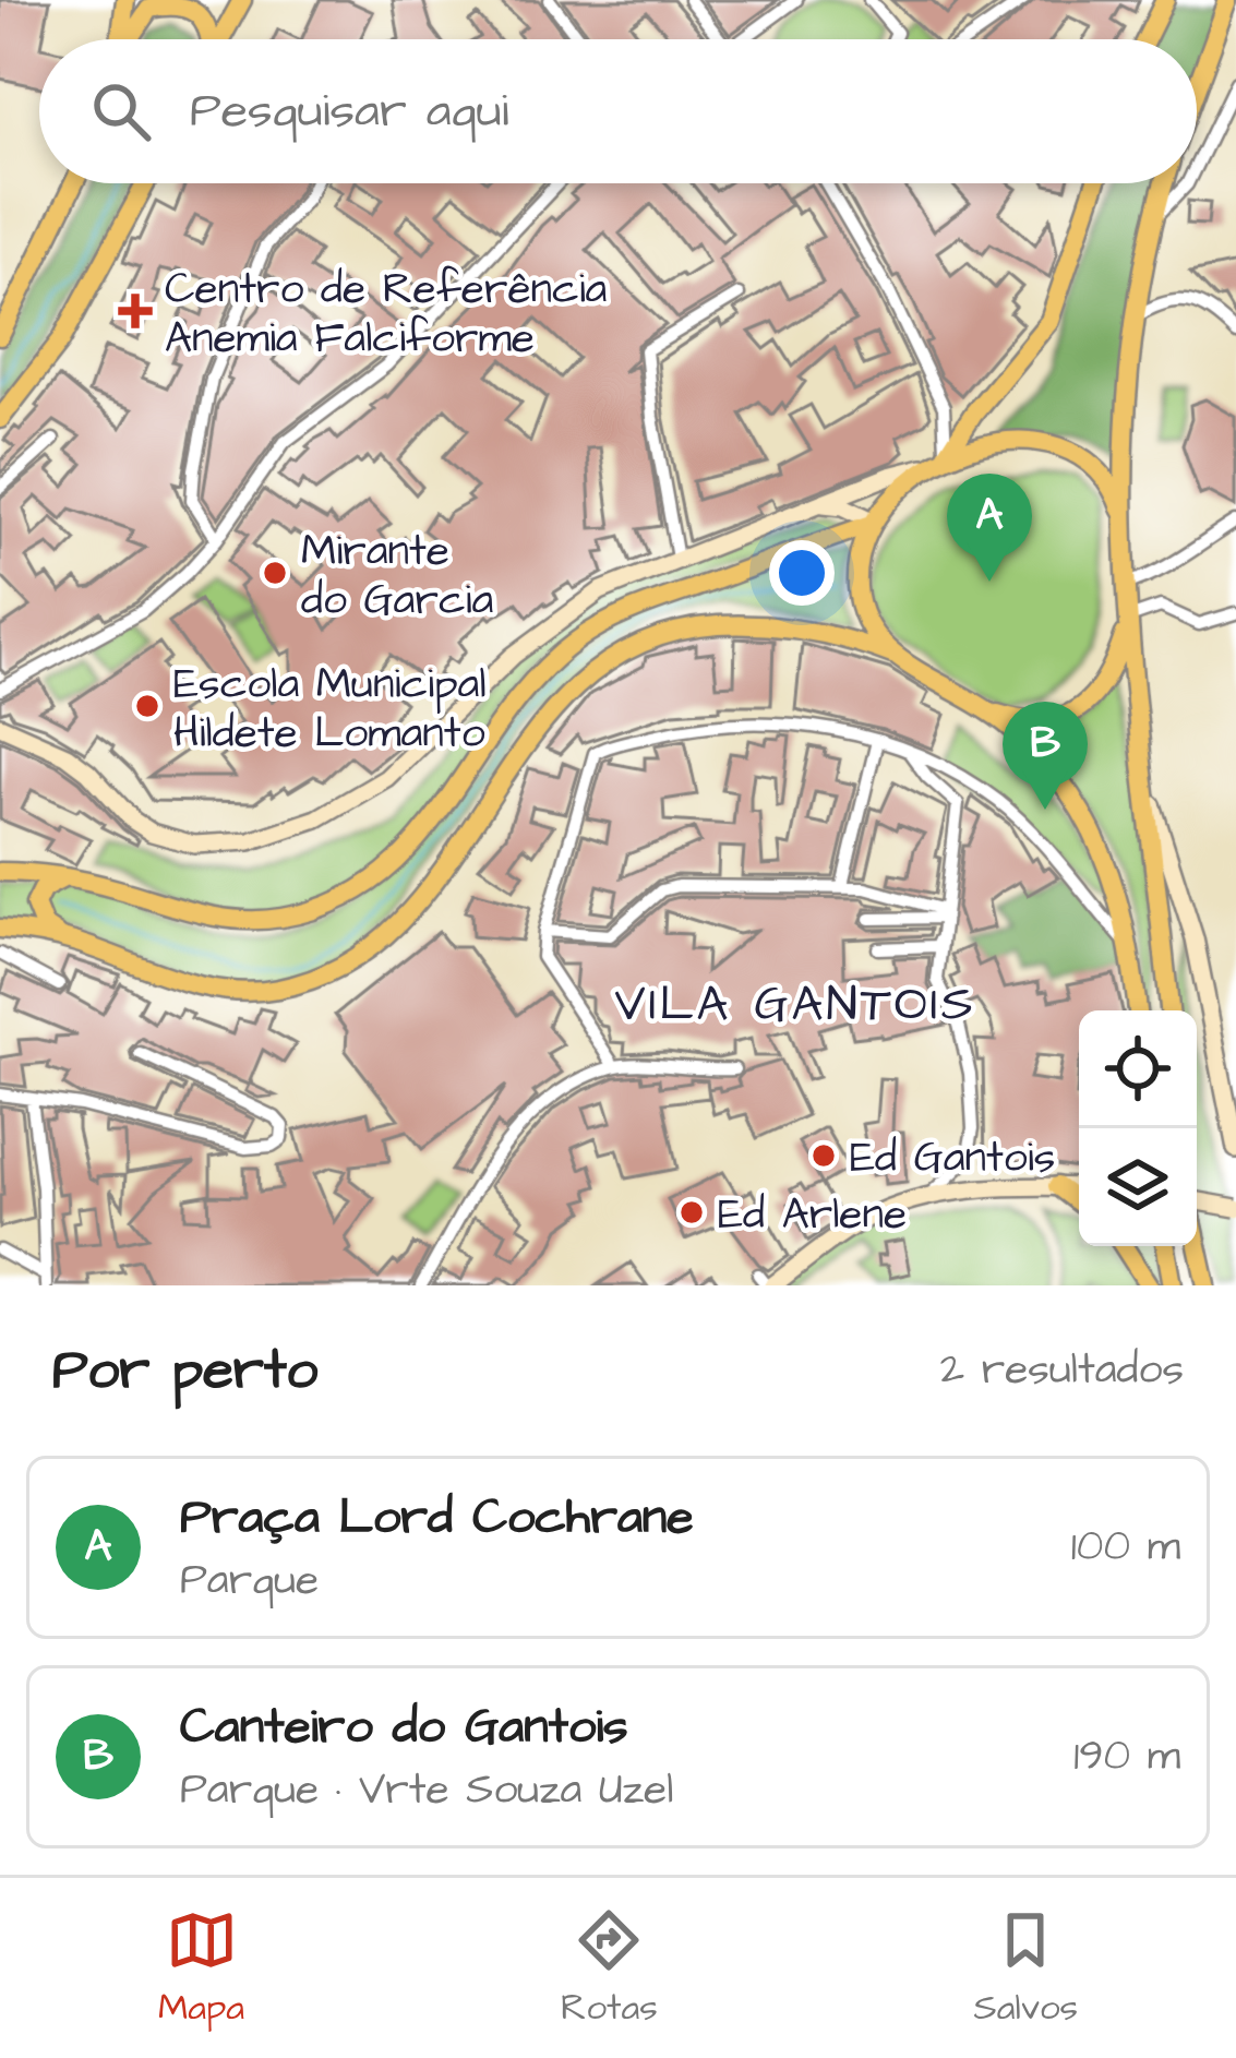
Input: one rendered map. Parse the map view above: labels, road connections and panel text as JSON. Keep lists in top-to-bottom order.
{
  "districts": ["VILA GANTOIS"],
  "places": {
    "health": ["Centro de Referência Anemia Falciforme"],
    "other": [
      "Mirante do Garcia",
      "Escola Municipal Hildete Lomanto",
      "Ed Gantois",
      "Ed Arlene"
    ]
  },
  "page": {
    "search": "Pesquisar aqui",
    "pins": ["A", "B"],
    "heading": ["Por perto", "2 resultados"],
    "list": [
      {
        "mark": "A",
        "name": "Praça Lord Cochrane",
        "note": "Parque",
        "value": "100 m"
      },
      {
        "mark": "B",
        "name": "Canteiro do Gantois",
        "note": "Parque · Vrte Souza Uzel",
        "value": "190 m"
      }
    ],
    "nav": ["Mapa", "Rotas", "Salvos"]
  }
}
